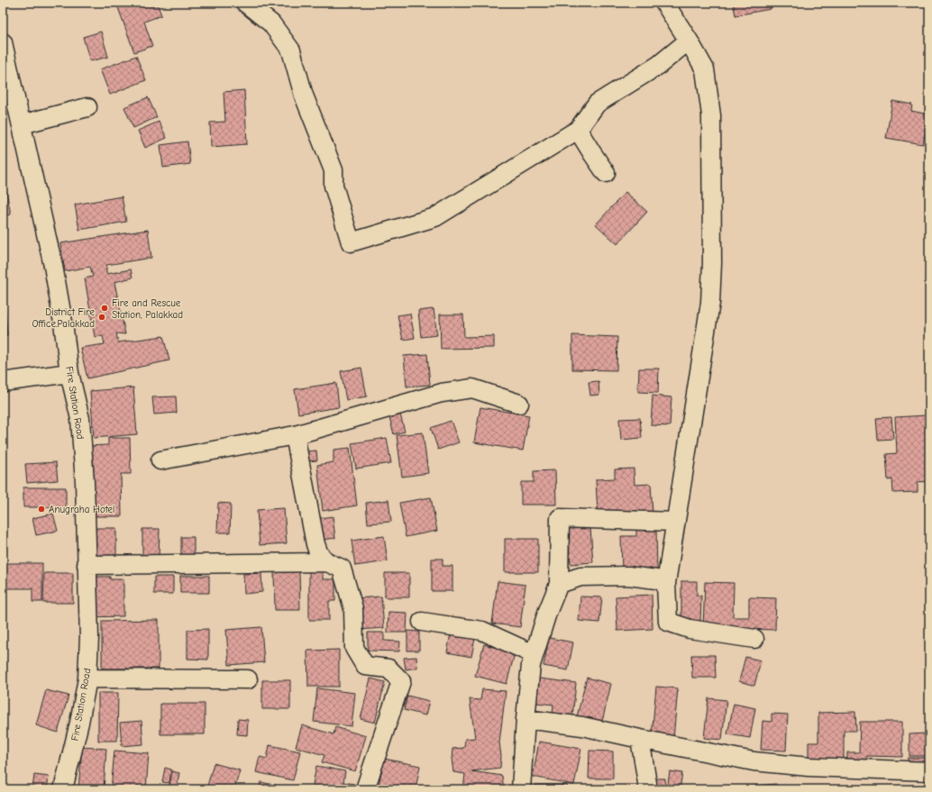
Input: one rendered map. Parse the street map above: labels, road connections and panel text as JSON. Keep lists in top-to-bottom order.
{
  "streets": {
    "street": ["Fire Station Road"]
  },
  "places": ["Fire and Rescue Station, Palakkad", "District Fire Office.Palakkad", "Anugraha Hotel"]
}
